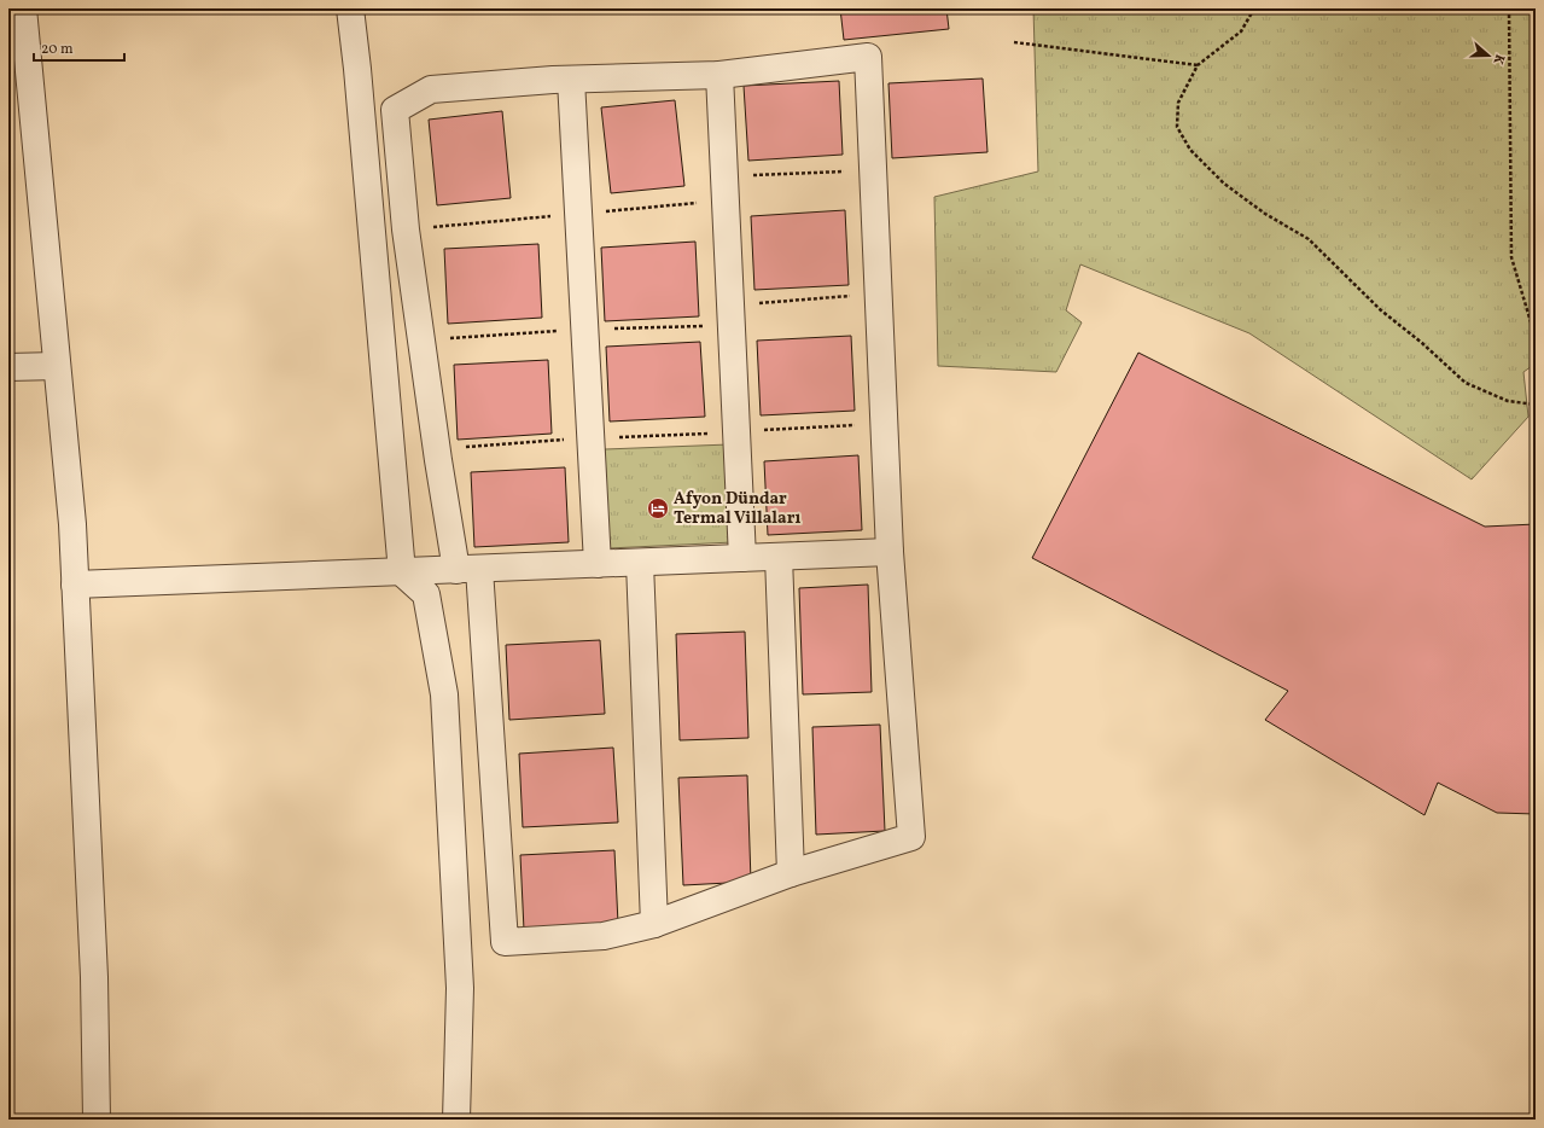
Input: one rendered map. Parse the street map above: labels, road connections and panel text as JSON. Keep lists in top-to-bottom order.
{
  "places": {
    "hotel": ["Afyon Dündar Termal Villaları"]
  },
  "scale_bar": "20 m",
  "north": "right"
}
